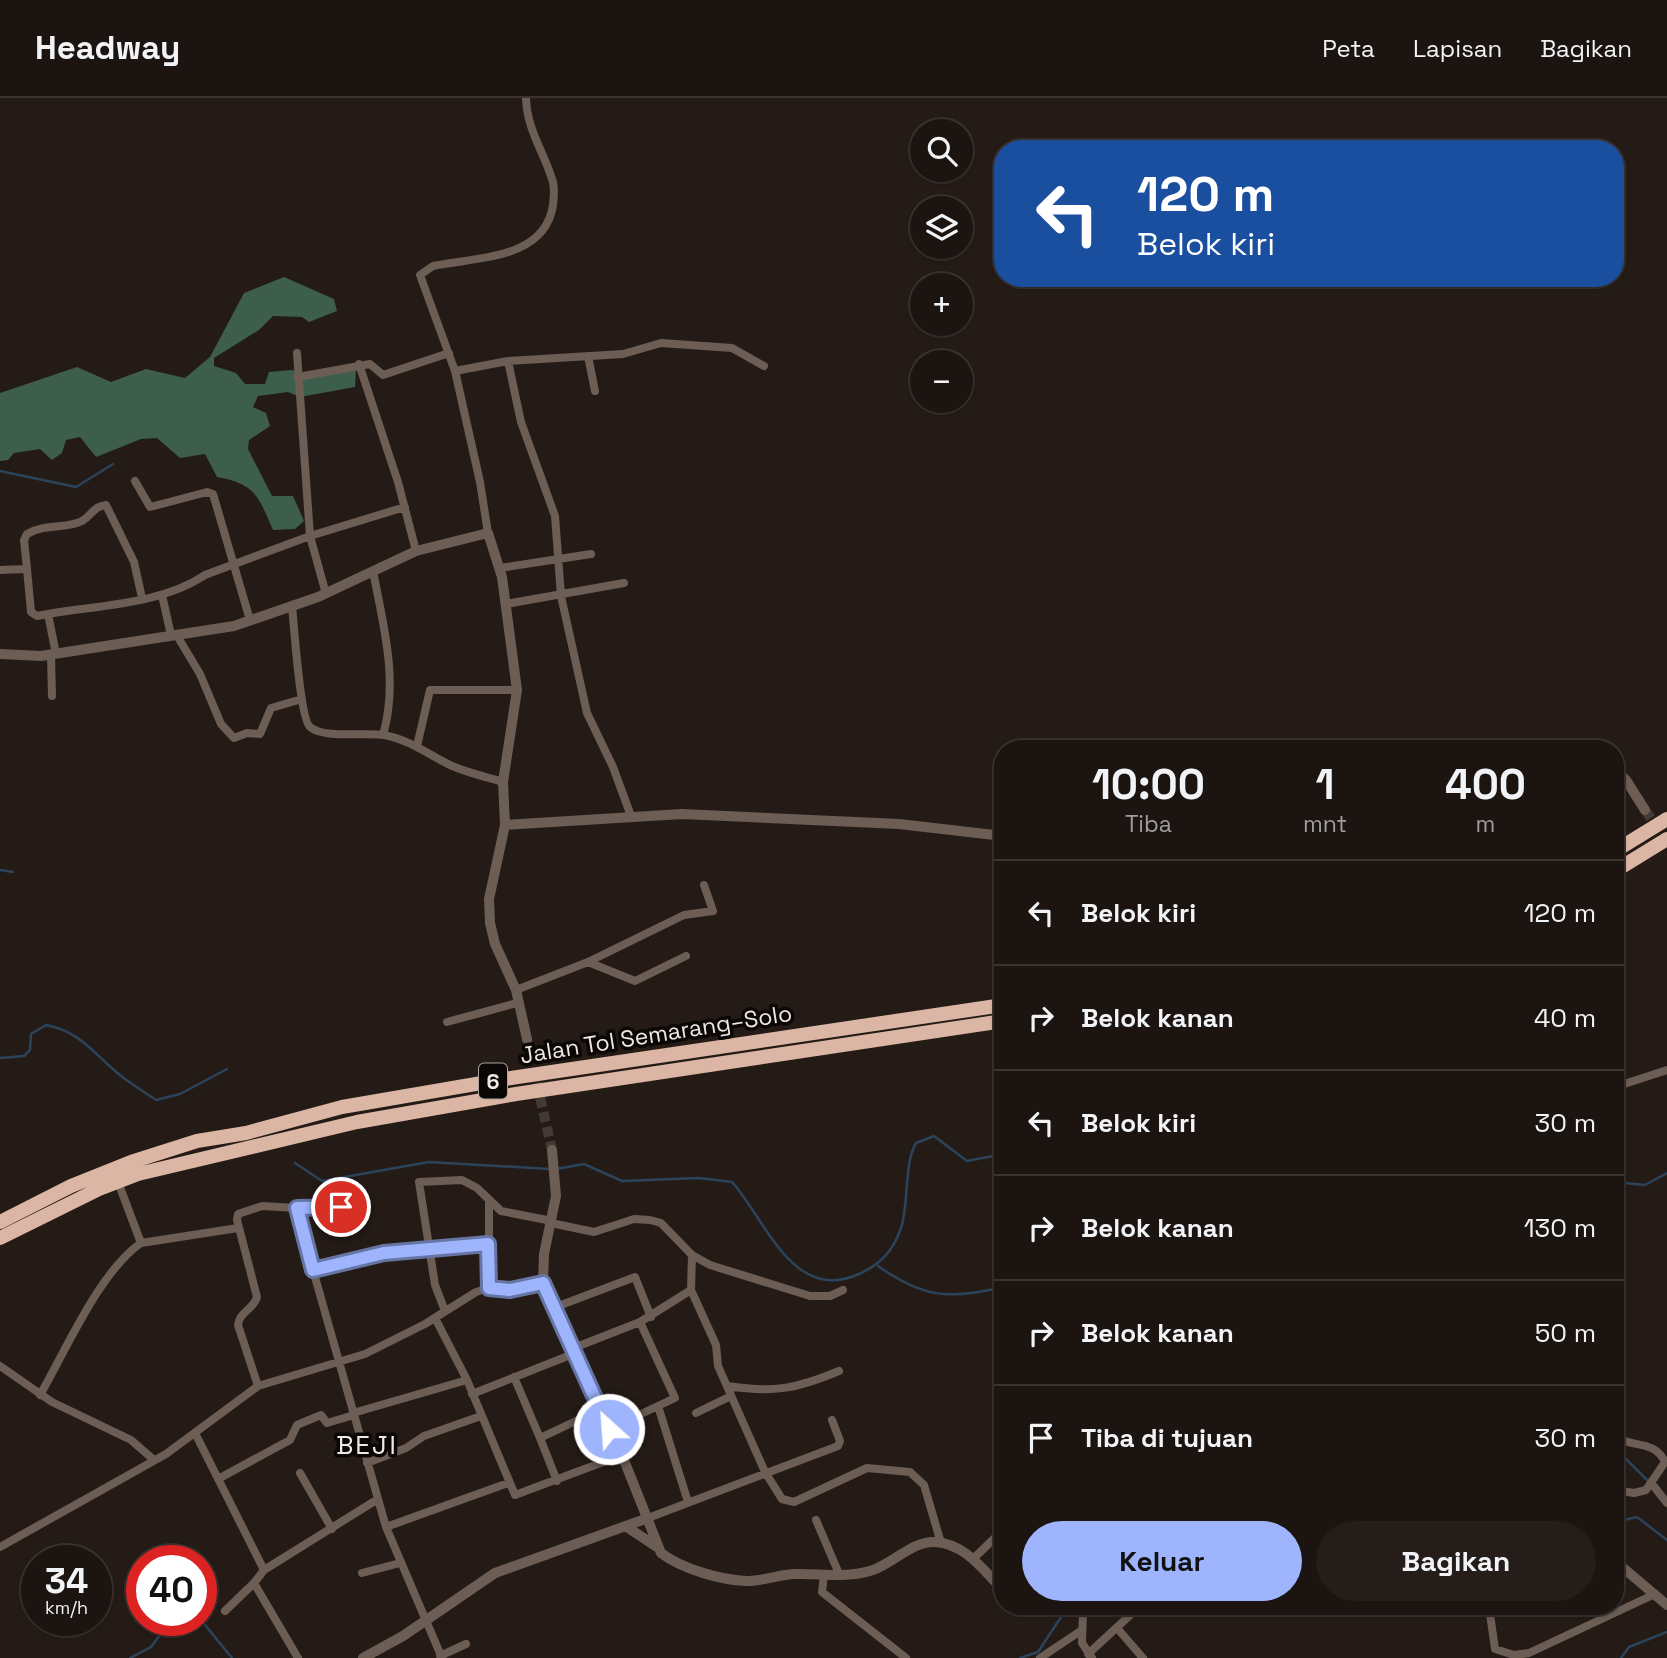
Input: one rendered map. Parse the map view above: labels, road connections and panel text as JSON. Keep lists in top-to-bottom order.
{
  "streets": {
    "highway": ["Jalan Tol Semarang–Solo", "6"]
  },
  "districts": ["BEJI"],
  "page": {
    "header": "Headway",
    "nav": ["Peta", "Lapisan", "Bagikan"],
    "map_buttons": ["+", "−"],
    "turn": ["120 m", "Belok kiri"],
    "eta": [
      "10:00",
      "Tiba",
      "1",
      "mnt",
      "400",
      "m"
    ],
    "list": [
      {
        "name": "Belok kiri",
        "value": "120 m"
      },
      {
        "name": "Belok kanan",
        "value": "40 m"
      },
      {
        "name": "Belok kiri",
        "value": "30 m"
      },
      {
        "name": "Belok kanan",
        "value": "130 m"
      },
      {
        "name": "Belok kanan",
        "value": "50 m"
      },
      {
        "name": "Tiba di tujuan",
        "value": "30 m"
      }
    ],
    "buttons": ["Keluar", "Bagikan"],
    "speed": "34 km/h",
    "limit": "40"
  }
}
